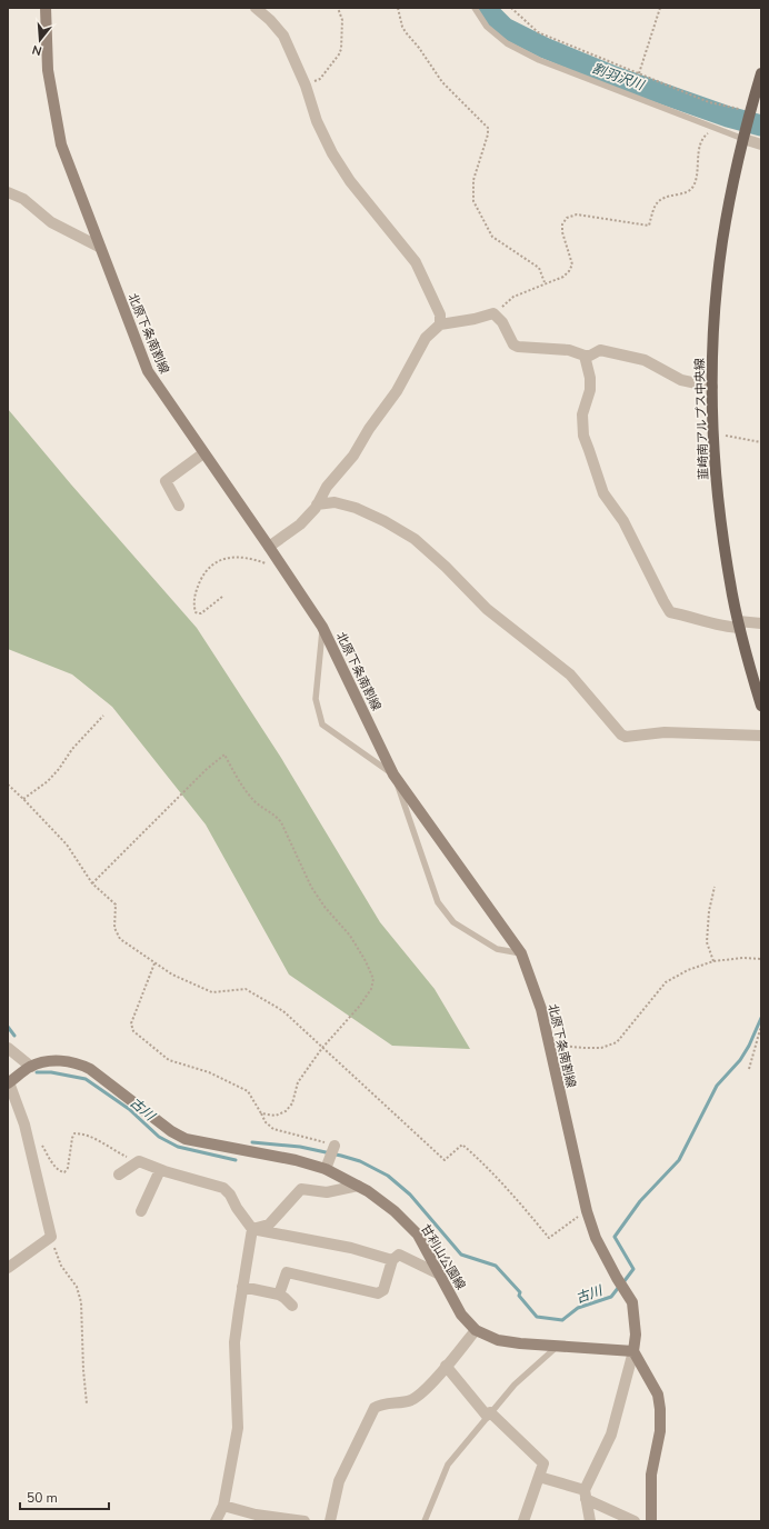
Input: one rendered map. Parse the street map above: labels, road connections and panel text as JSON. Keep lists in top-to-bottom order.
{
  "streets": {
    "main road": ["北原下条南割線", "韮崎南アルプス中央線", "甘利山公園線"]
  },
  "crossings": [
    ["北原下条南割線", "甘利山公園線"]
  ],
  "water": ["割羽沢川", "古川"],
  "scale_bar": "50 m",
  "north": "bottom"
}
